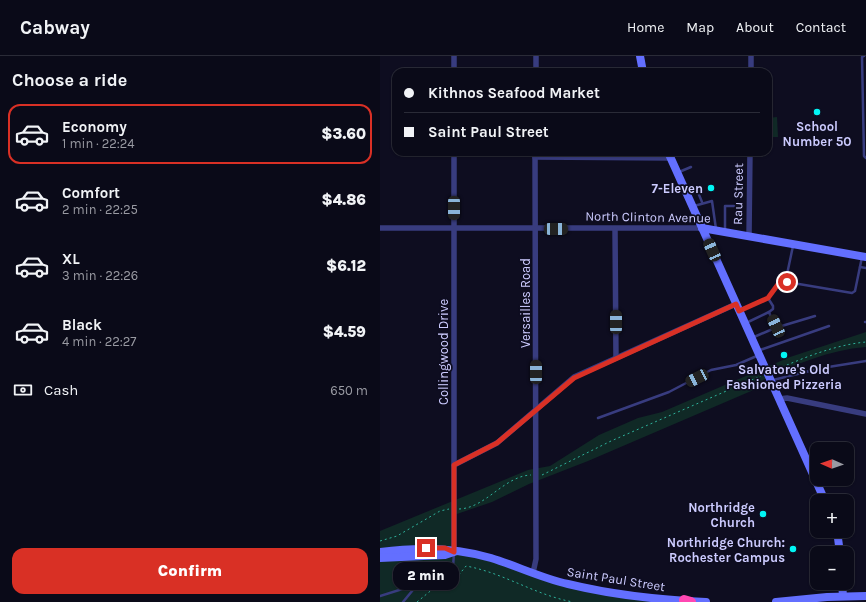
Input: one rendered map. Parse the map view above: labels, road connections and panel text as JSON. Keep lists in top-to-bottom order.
{
  "streets": {
    "main road": ["North Clinton Avenue", "Saint Paul Street"],
    "street": ["Rau Street", "Versailles Road", "Collingwood Drive"]
  },
  "crossings": [
    ["Rau Street", "North Clinton Avenue"],
    ["North Clinton Avenue", "Versailles Road"],
    ["North Clinton Avenue", "Collingwood Drive"],
    ["Versailles Road", "Saint Paul Street"],
    ["Collingwood Drive", "Saint Paul Street"]
  ],
  "places": [
    "School Number 50",
    "7-Eleven",
    "Salvatore's Old Fashioned Pizzeria",
    "Northridge Church",
    "Northridge Church: Rochester Campus"
  ],
  "north": "left",
  "page": {
    "header": "Cabway",
    "nav": [
      "Home",
      "Map",
      "About",
      "Contact"
    ],
    "heading": "Choose a ride",
    "banner": ["Kithnos Seafood Market", "Saint Paul Street"],
    "list": [
      {
        "name": "Economy",
        "note": "1 min · 22:24",
        "value": "$3.60"
      },
      {
        "name": "Comfort",
        "note": "2 min · 22:25",
        "value": "$4.86"
      },
      {
        "name": "XL",
        "note": "3 min · 22:26",
        "value": "$6.12"
      },
      {
        "name": "Black",
        "note": "4 min · 22:27",
        "value": "$4.59"
      }
    ],
    "pay": ["Cash", "650 m"],
    "map_buttons": ["+", "−"],
    "buttons": "Confirm",
    "bubble": "2 min"
  }
}
